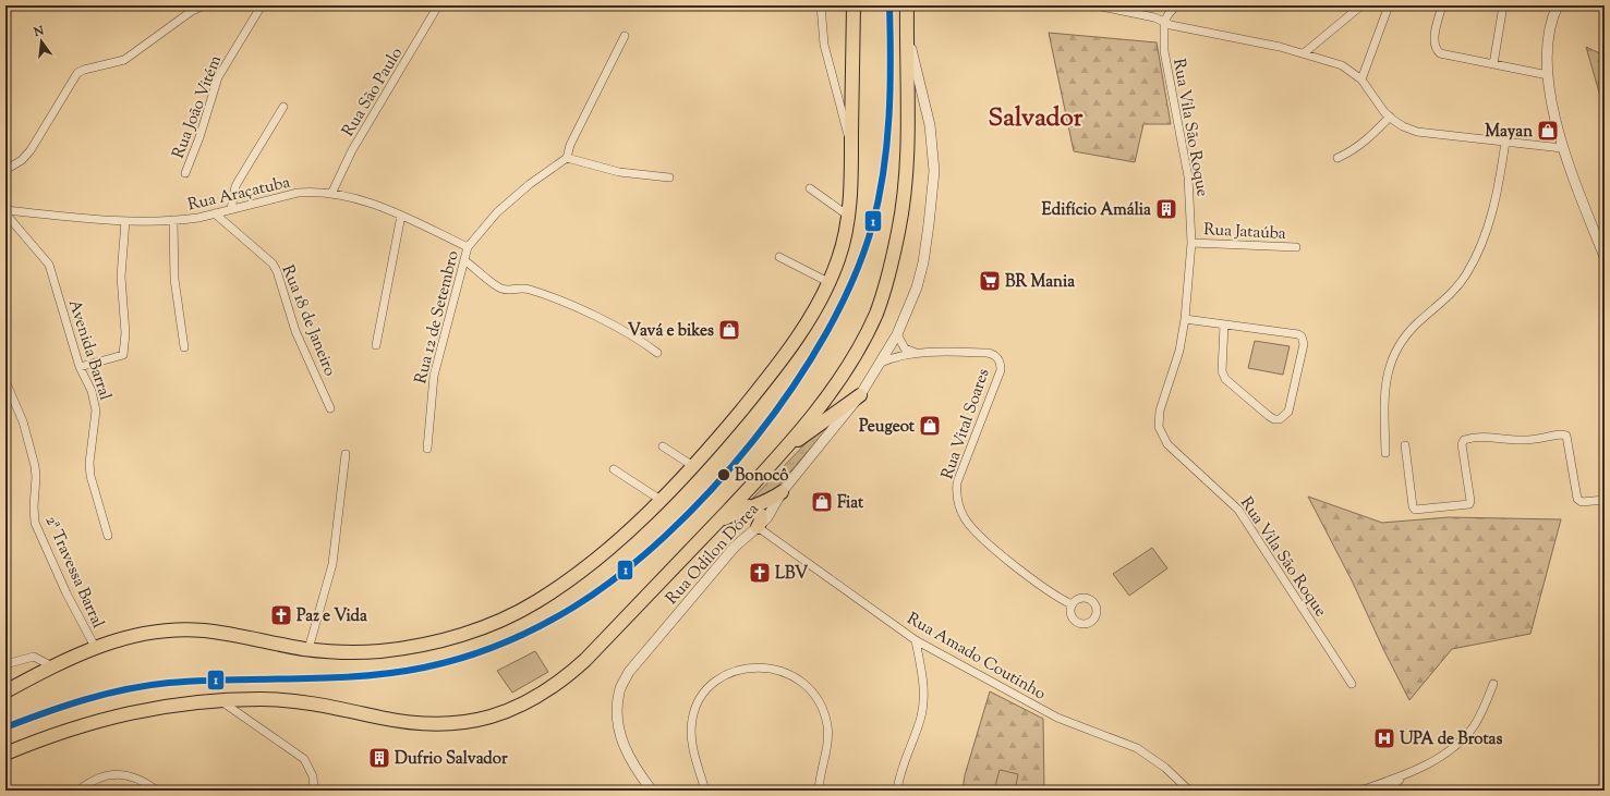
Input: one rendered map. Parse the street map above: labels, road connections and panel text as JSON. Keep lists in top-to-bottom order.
{
  "streets": {
    "street": [
      "Rua São Paulo",
      "Rua João Vitém",
      "Rua Vila São Roque",
      "Rua Araçatuba",
      "Rua Jataúba",
      "Rua 12 de Setembro",
      "Rua 18 de Janeiro",
      "Avenida Barral",
      "Rua Vital Soares",
      "Rua Odilon Dórea",
      "2ª Travessa Barral",
      "Rua Amado Coutinho"
    ]
  },
  "crossings": [
    ["Rua São Paulo", "Rua Araçatuba"],
    ["Rua Vila São Roque", "Rua Jataúba"],
    ["Rua Araçatuba", "Rua 12 de Setembro"],
    ["Rua Araçatuba", "Rua 18 de Janeiro"],
    ["Rua Araçatuba", "Avenida Barral"],
    ["Rua Vital Soares", "Rua Odilon Dórea"],
    ["Rua Odilon Dórea", "Rua Amado Coutinho"]
  ],
  "districts": ["Salvador"],
  "places": {
    "shop": [
      "Mayan",
      "Vavá e bikes",
      "Peugeot",
      "Fiat"
    ],
    "building": ["Edifício Amália", "Dufrio Salvador"],
    "supermarket": ["BR Mania"],
    "other": ["Bonocô"],
    "church": ["LBV", "Paz e Vida"],
    "hospital": ["UPA de Brotas"]
  },
  "lines": ["transit line 1"],
  "north": "top"
}
